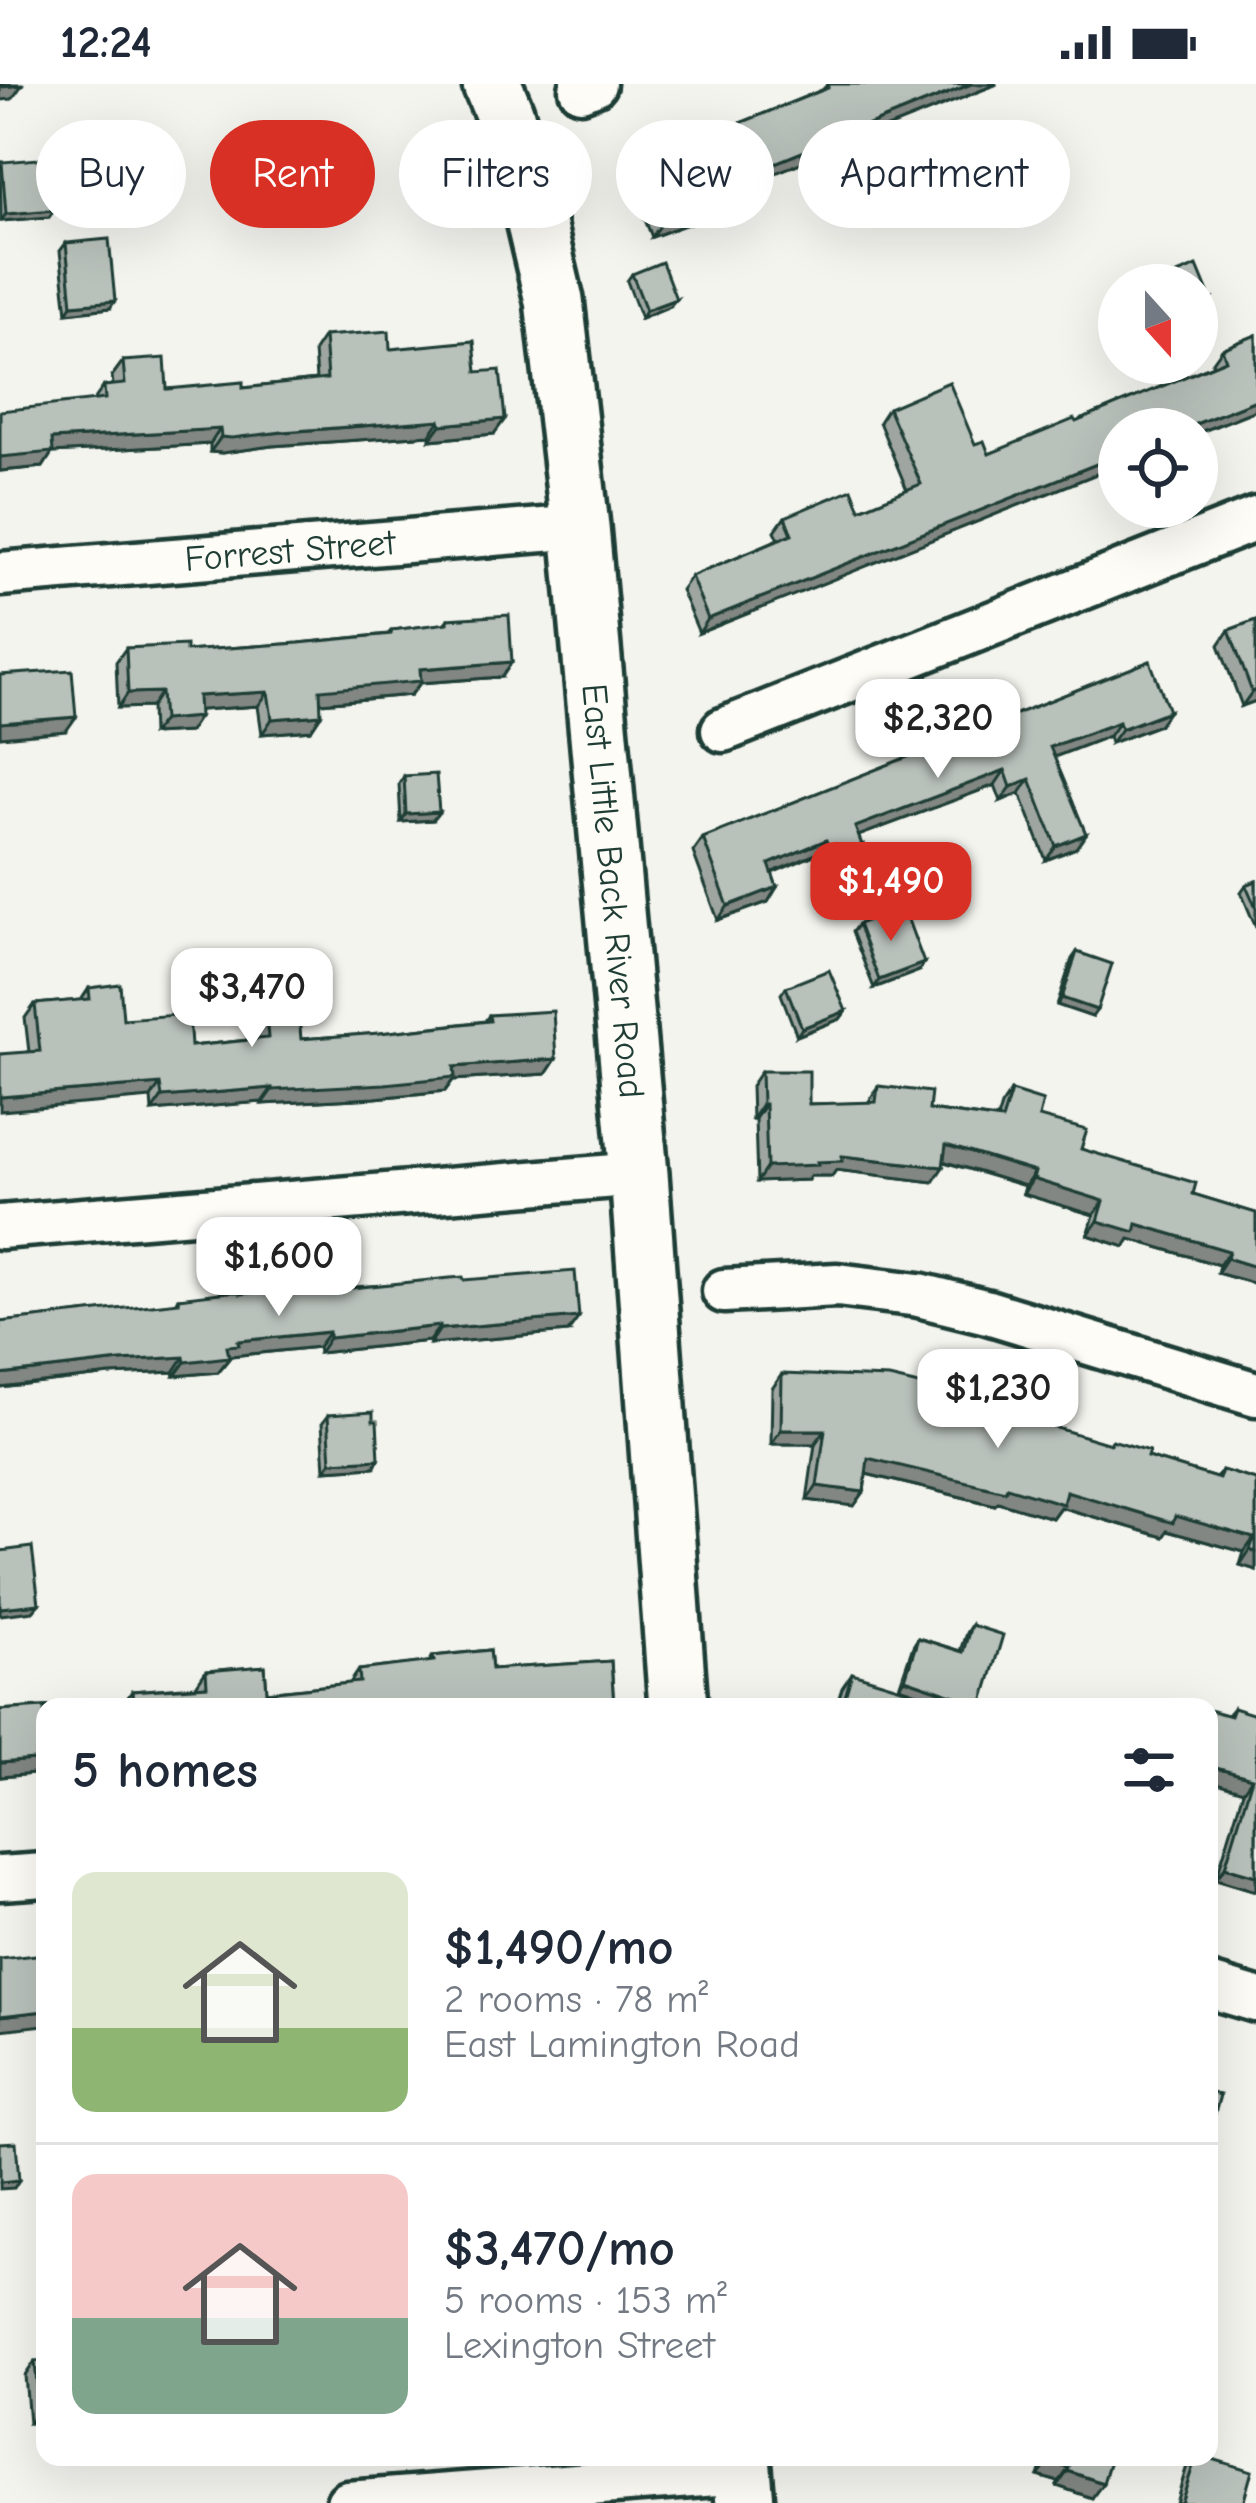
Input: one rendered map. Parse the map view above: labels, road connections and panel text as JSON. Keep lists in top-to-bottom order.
{
  "streets": {
    "street": ["Forrest Street", "East Little Back River Road"]
  },
  "crossings": [
    ["Forrest Street", "East Little Back River Road"]
  ],
  "north": "bottom",
  "page": {
    "status": "12:24",
    "chip": [
      "Buy",
      "Rent",
      "Filters",
      "New",
      "Apartment"
    ],
    "price": [
      "$2,320",
      "$1,490",
      "$3,470",
      "$1,600",
      "$1,230"
    ],
    "heading": "5 homes",
    "list": [
      {
        "name": "$1,490/mo",
        "note": "2 rooms · 78 m² · East Lamington Road"
      },
      {
        "name": "$3,470/mo",
        "note": "5 rooms · 153 m² · Lexington Street"
      }
    ]
  }
}
